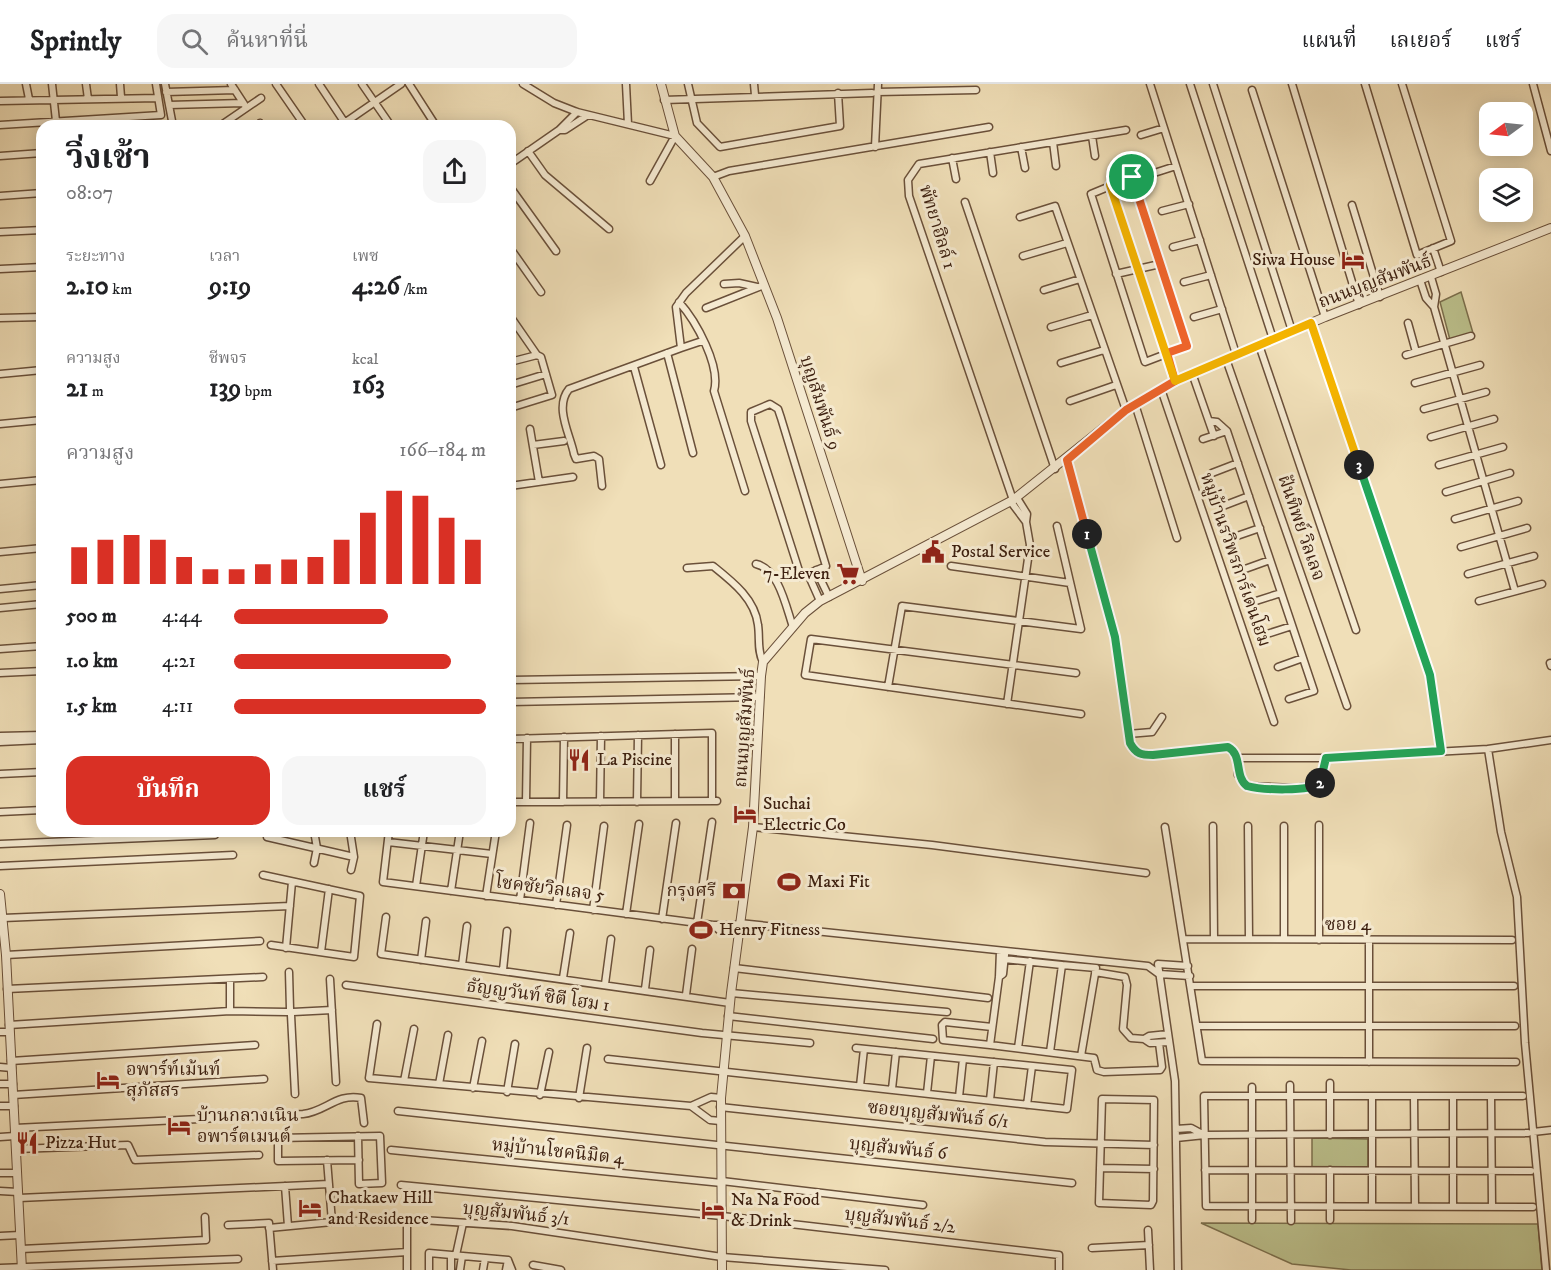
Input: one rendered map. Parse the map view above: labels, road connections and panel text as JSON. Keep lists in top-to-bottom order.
{
  "streets": {
    "street": [
      "พัทยาฮิลล์ 1",
      "ถนนบุญสัมพันธ์",
      "บุญสัมพันธ์ 9",
      "ฝันทิพย์ วิลเลจ",
      "หมู่บ้านรวิพรการ์เดนโฮม",
      "โชคชัยวิลเลจ 5",
      "ซอย 4",
      "ธัญญวันท์ ซิตี โฮม 1",
      "ซอยบุญสัมพันธ์ 6/1",
      "บุญสัมพันธ์ 6",
      "หมู่บ้านโชคนิมิต 4",
      "บุญสัมพันธ์ 3/1",
      "บุญสัมพันธ์ 2/2"
    ]
  },
  "crossings": [
    ["พัทยาฮิลล์ 1", "ถนนบุญสัมพันธ์"],
    ["ถนนบุญสัมพันธ์", "บุญสัมพันธ์ 9"],
    ["ถนนบุญสัมพันธ์", "ฝันทิพย์ วิลเลจ"],
    ["ถนนบุญสัมพันธ์", "หมู่บ้านรวิพรการ์เดนโฮม"],
    ["ถนนบุญสัมพันธ์", "โชคชัยวิลเลจ 5"],
    ["ถนนบุญสัมพันธ์", "ธัญญวันท์ ซิตี โฮม 1"],
    ["ถนนบุญสัมพันธ์", "ซอยบุญสัมพันธ์ 6/1"],
    ["ถนนบุญสัมพันธ์", "บุญสัมพันธ์ 6"],
    ["ถนนบุญสัมพันธ์", "หมู่บ้านโชคนิมิต 4"],
    ["ถนนบุญสัมพันธ์", "บุญสัมพันธ์ 3/1"],
    ["ถนนบุญสัมพันธ์", "บุญสัมพันธ์ 2/2"]
  ],
  "places": {
    "hotel": [
      "Siwa House",
      "Suchai Electric Co",
      "อพาร์ท์เม้นท์ สุภัสสร",
      "บ้านกลางเนิน อพาร์ตเมนต์",
      "Chatkaew Hill and Residence",
      "Na Na Food & Drink"
    ],
    "public building": ["Postal Service"],
    "supermarket": ["7-Eleven"],
    "restaurant": ["La Piscine", "Pizza Hut"],
    "sports": ["Maxi Fit", "Henry Fitness"],
    "bank": ["กรุงศรี"]
  },
  "north": "left",
  "page": {
    "header": "Sprintly",
    "search": "ค้นหาที่นี่",
    "nav": ["แผนที่", "เลเยอร์", "แชร์"],
    "heading": ["วิ่งเช้า", "08:07"],
    "stats": [
      ["ระยะทาง", "2.10 km"],
      ["เวลา", "9:19"],
      ["เพซ", "4:26 /km"],
      ["ความสูง", "21 m"],
      ["ชีพจร", "139 bpm"],
      ["kcal", "163"]
    ],
    "chart": ["ความสูง", "166–184 m"],
    "pins": ["3", "1", "2"],
    "list": [
      {
        "name": "500 m",
        "note": "4:44"
      },
      {
        "name": "1.0 km",
        "note": "4:21"
      },
      {
        "name": "1.5 km",
        "note": "4:11"
      }
    ],
    "buttons": ["บันทึก", "แชร์"]
  }
}
